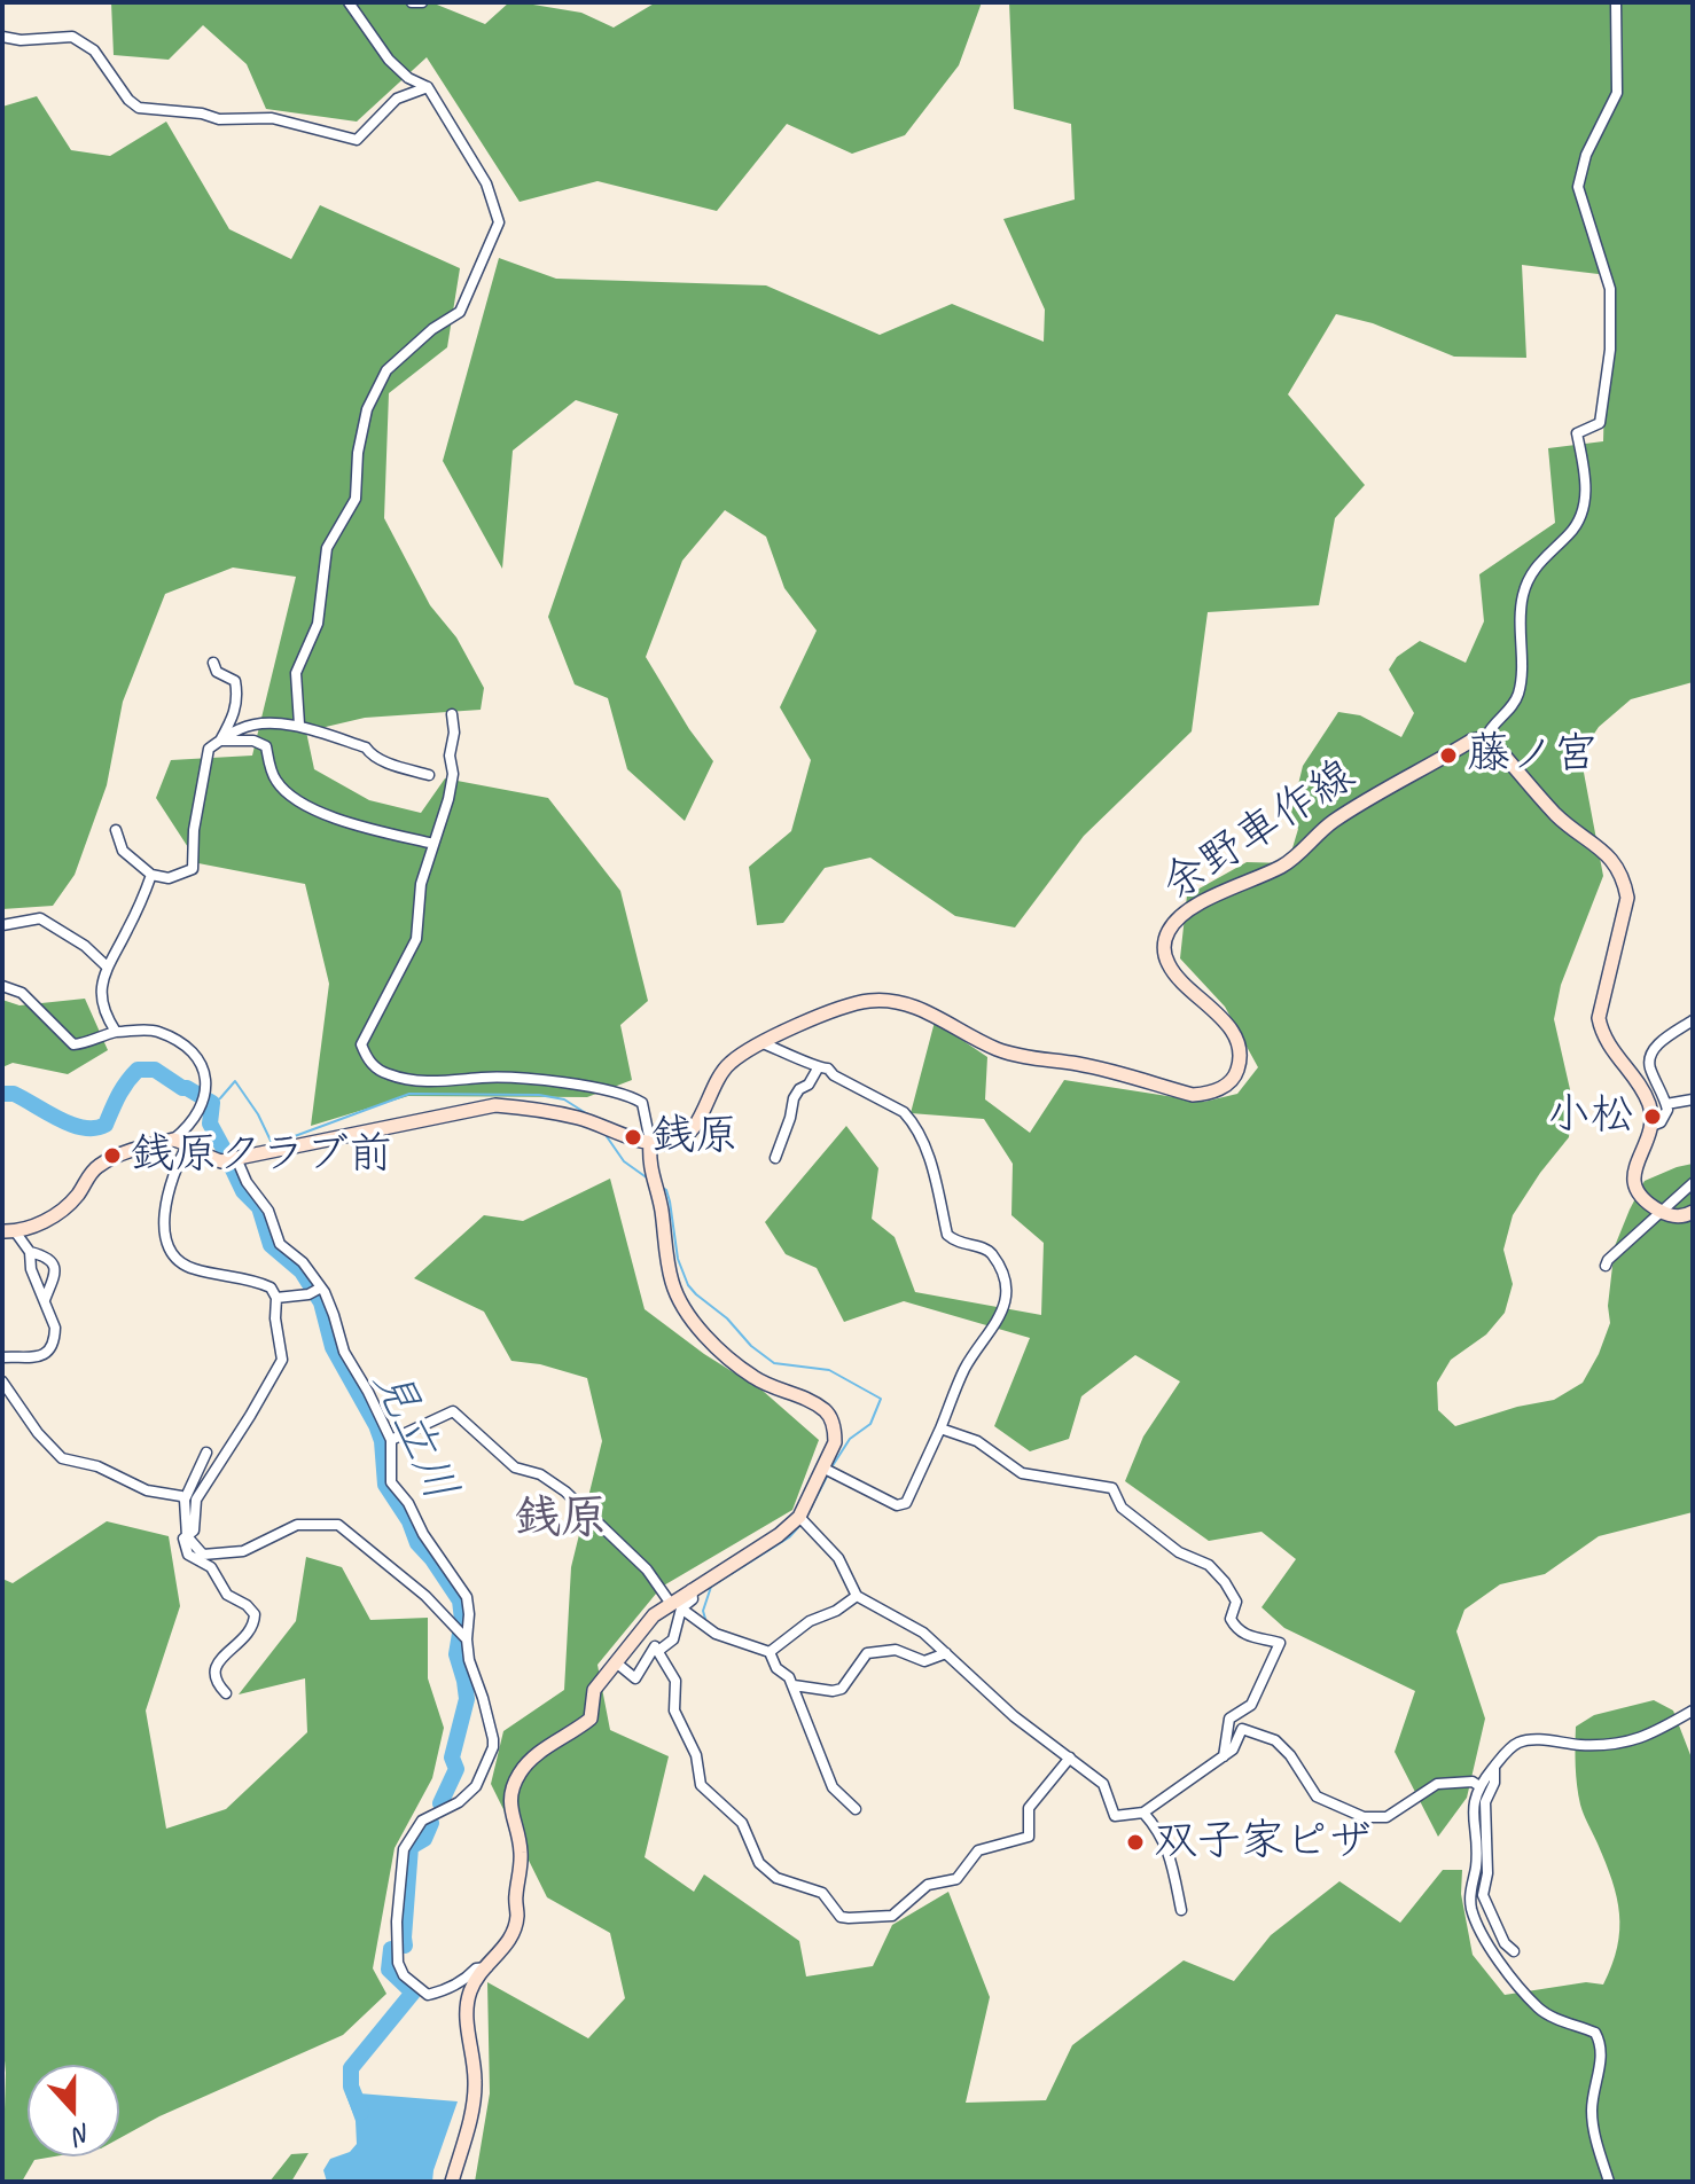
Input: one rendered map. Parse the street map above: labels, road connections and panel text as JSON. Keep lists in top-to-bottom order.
{
  "streets": {
    "main road": ["余野車作線"]
  },
  "districts": ["銭原"],
  "water": ["見立川"],
  "places": [
    "藤ノ宮",
    "小松",
    "銭原",
    "銭原クラブ前",
    "双子家ピザ"
  ],
  "north": "bottom"
}
